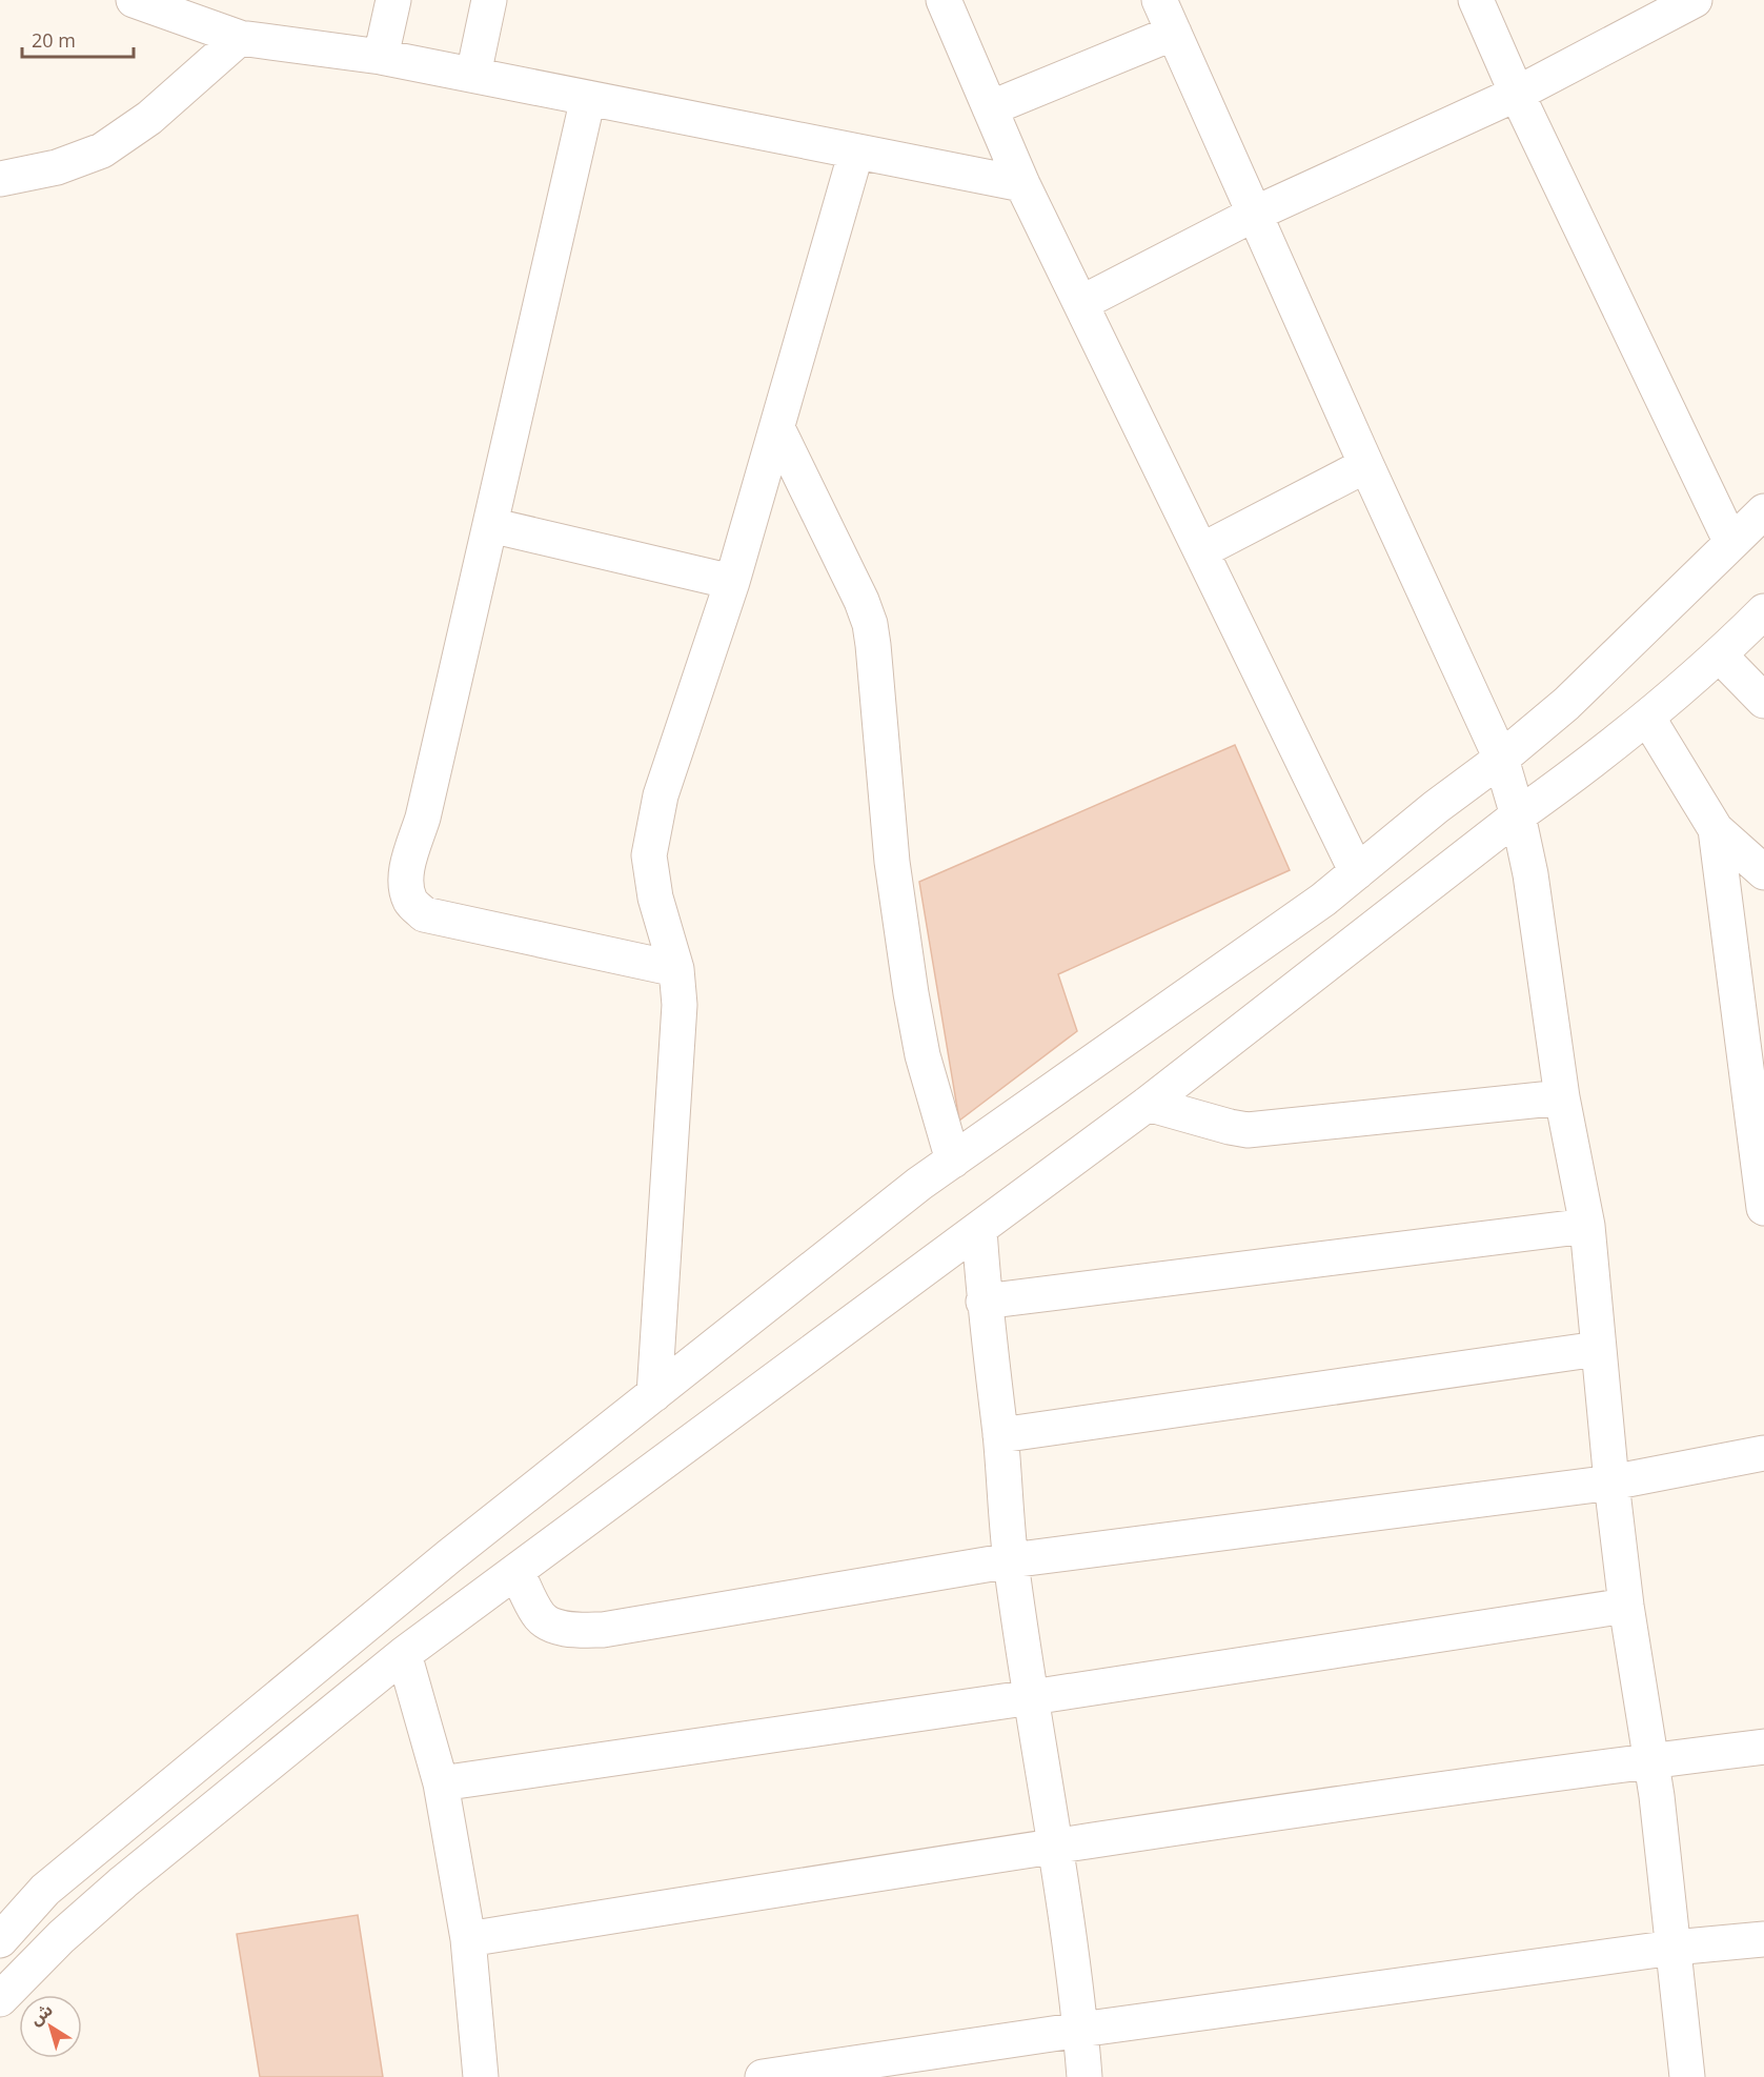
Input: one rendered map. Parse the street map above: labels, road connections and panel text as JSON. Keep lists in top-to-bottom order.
{
  "scale_bar": "20 m",
  "north": "top left"
}
